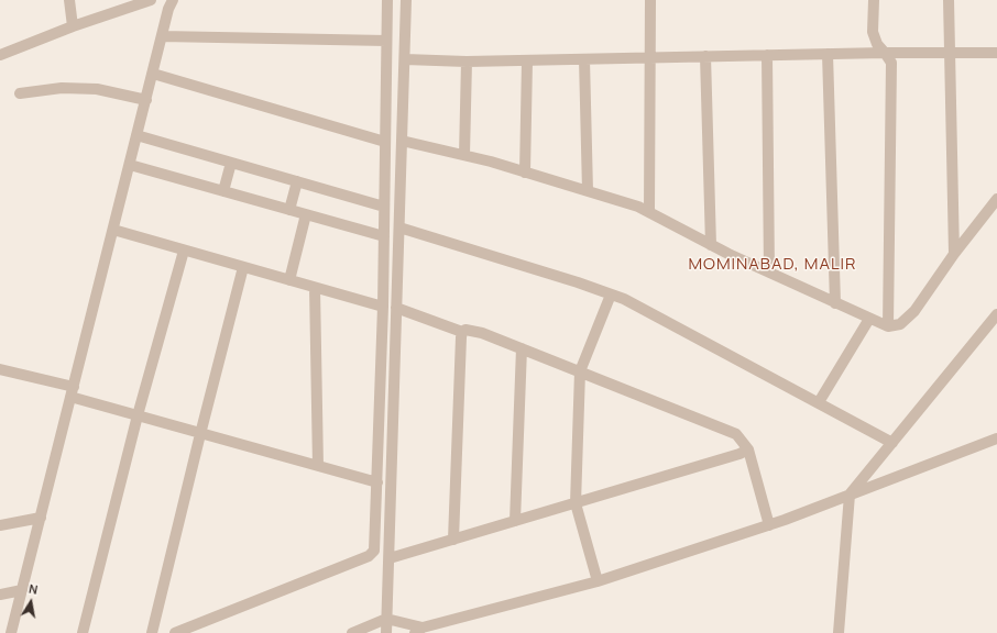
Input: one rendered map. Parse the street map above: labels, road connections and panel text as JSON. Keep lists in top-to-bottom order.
{
  "districts": ["MOMINABAD, MALIR"],
  "north": "top"
}
